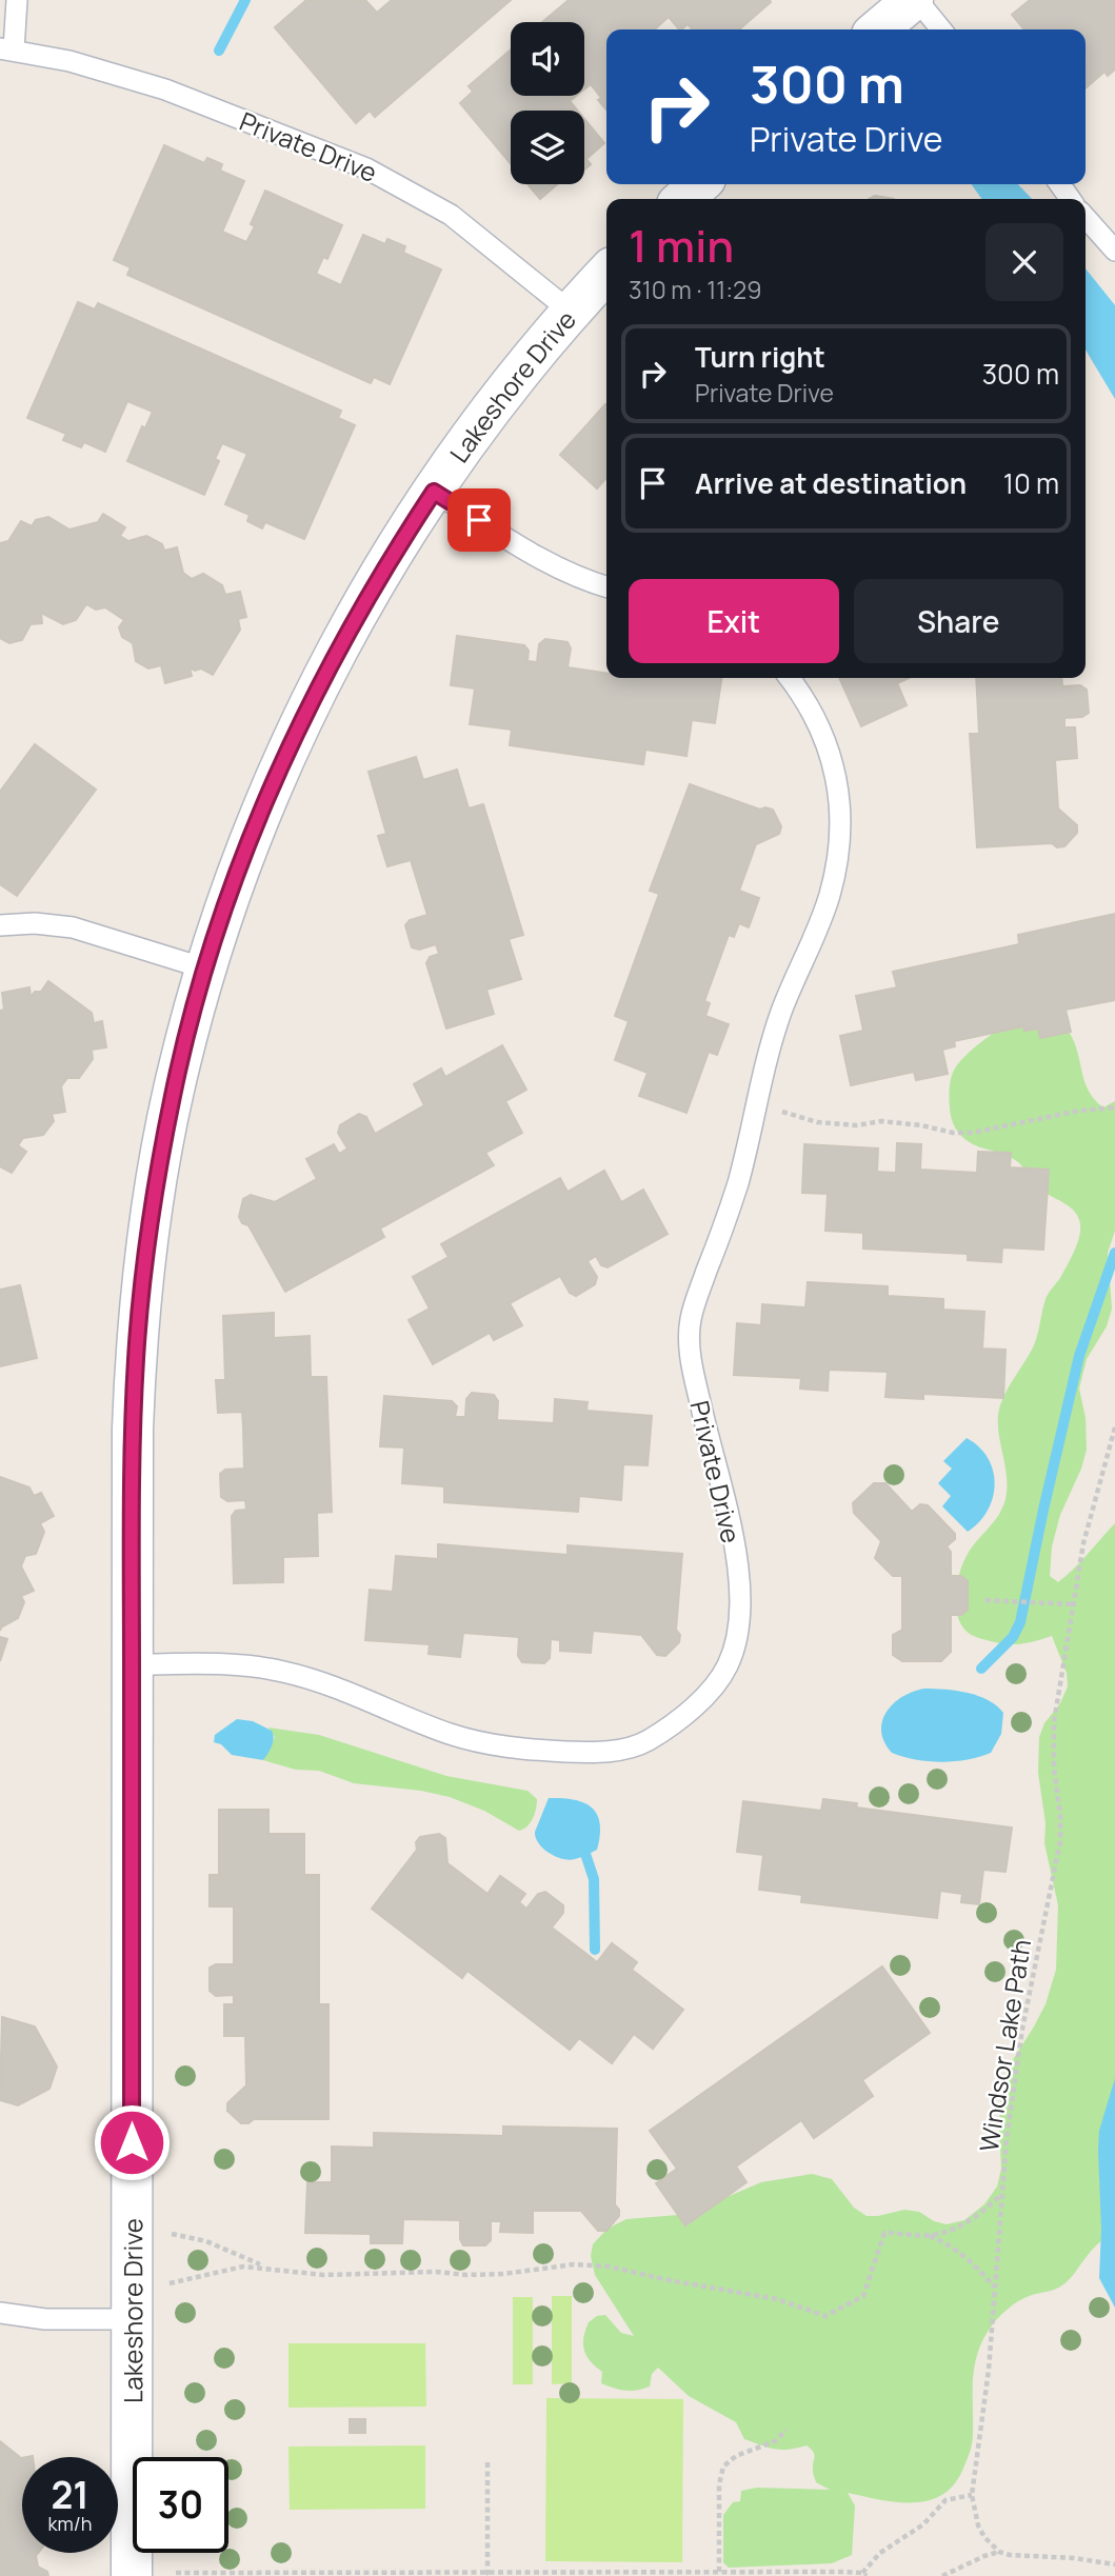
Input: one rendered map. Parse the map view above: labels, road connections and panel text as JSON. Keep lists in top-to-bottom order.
{
  "streets": {
    "street": ["Lakeshore Drive"],
    "lane": ["Private Drive"],
    "path": ["Windsor Lake Path"]
  },
  "crossings": [
    ["Private Drive", "Lakeshore Drive"]
  ],
  "page": {
    "turn": ["300 m", "Private Drive"],
    "heading": ["1 min", "310 m · 11:29"],
    "list": [
      {
        "name": "Turn right",
        "note": "Private Drive",
        "value": "300 m"
      },
      {
        "name": "Arrive at destination",
        "value": "10 m"
      }
    ],
    "buttons": ["Exit", "Share"],
    "speed": "21 km/h",
    "limit": "30"
  }
}
